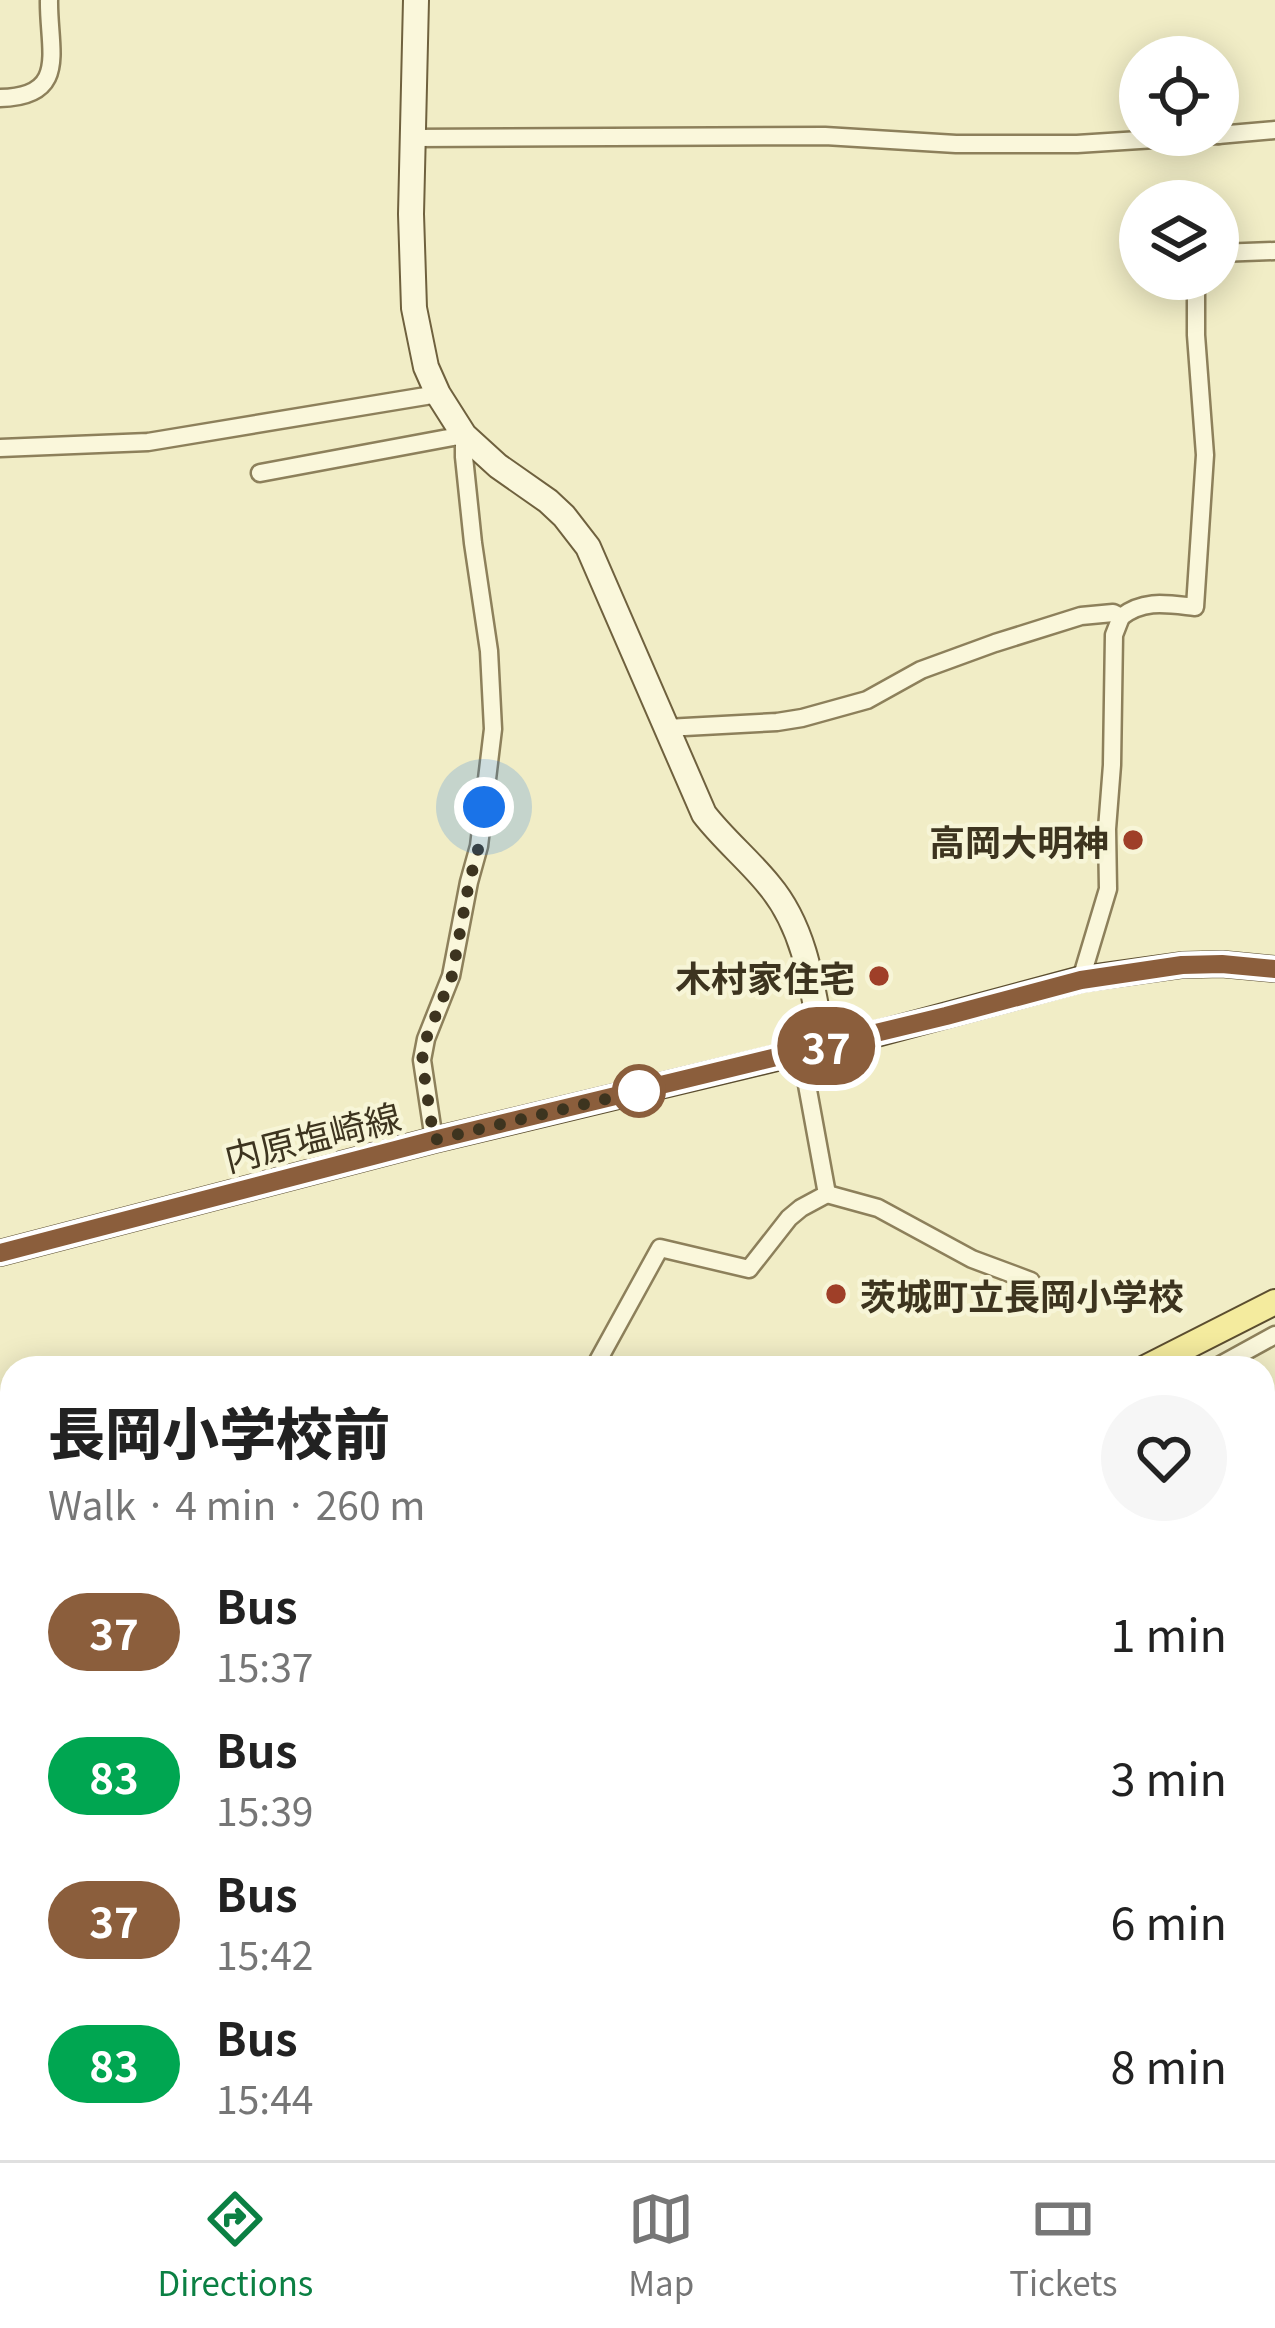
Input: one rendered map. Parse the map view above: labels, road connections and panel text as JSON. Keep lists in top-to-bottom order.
{
  "streets": {
    "main road": ["内原塩崎線"]
  },
  "places": ["高岡大明神", "木村家住宅", "茨城町立長岡小学校"],
  "lines": ["bus line 37"],
  "page": {
    "on_map": "37",
    "heading": ["長岡小学校前", "Walk · 4 min · 260 m"],
    "list": [
      {
        "mark": "37",
        "name": "Bus",
        "note": "15:37",
        "value": "1 min"
      },
      {
        "mark": "83",
        "name": "Bus",
        "note": "15:39",
        "value": "3 min"
      },
      {
        "mark": "37",
        "name": "Bus",
        "note": "15:42",
        "value": "6 min"
      },
      {
        "mark": "83",
        "name": "Bus",
        "note": "15:44",
        "value": "8 min"
      }
    ],
    "tabs": ["Directions", "Map", "Tickets"]
  }
}
